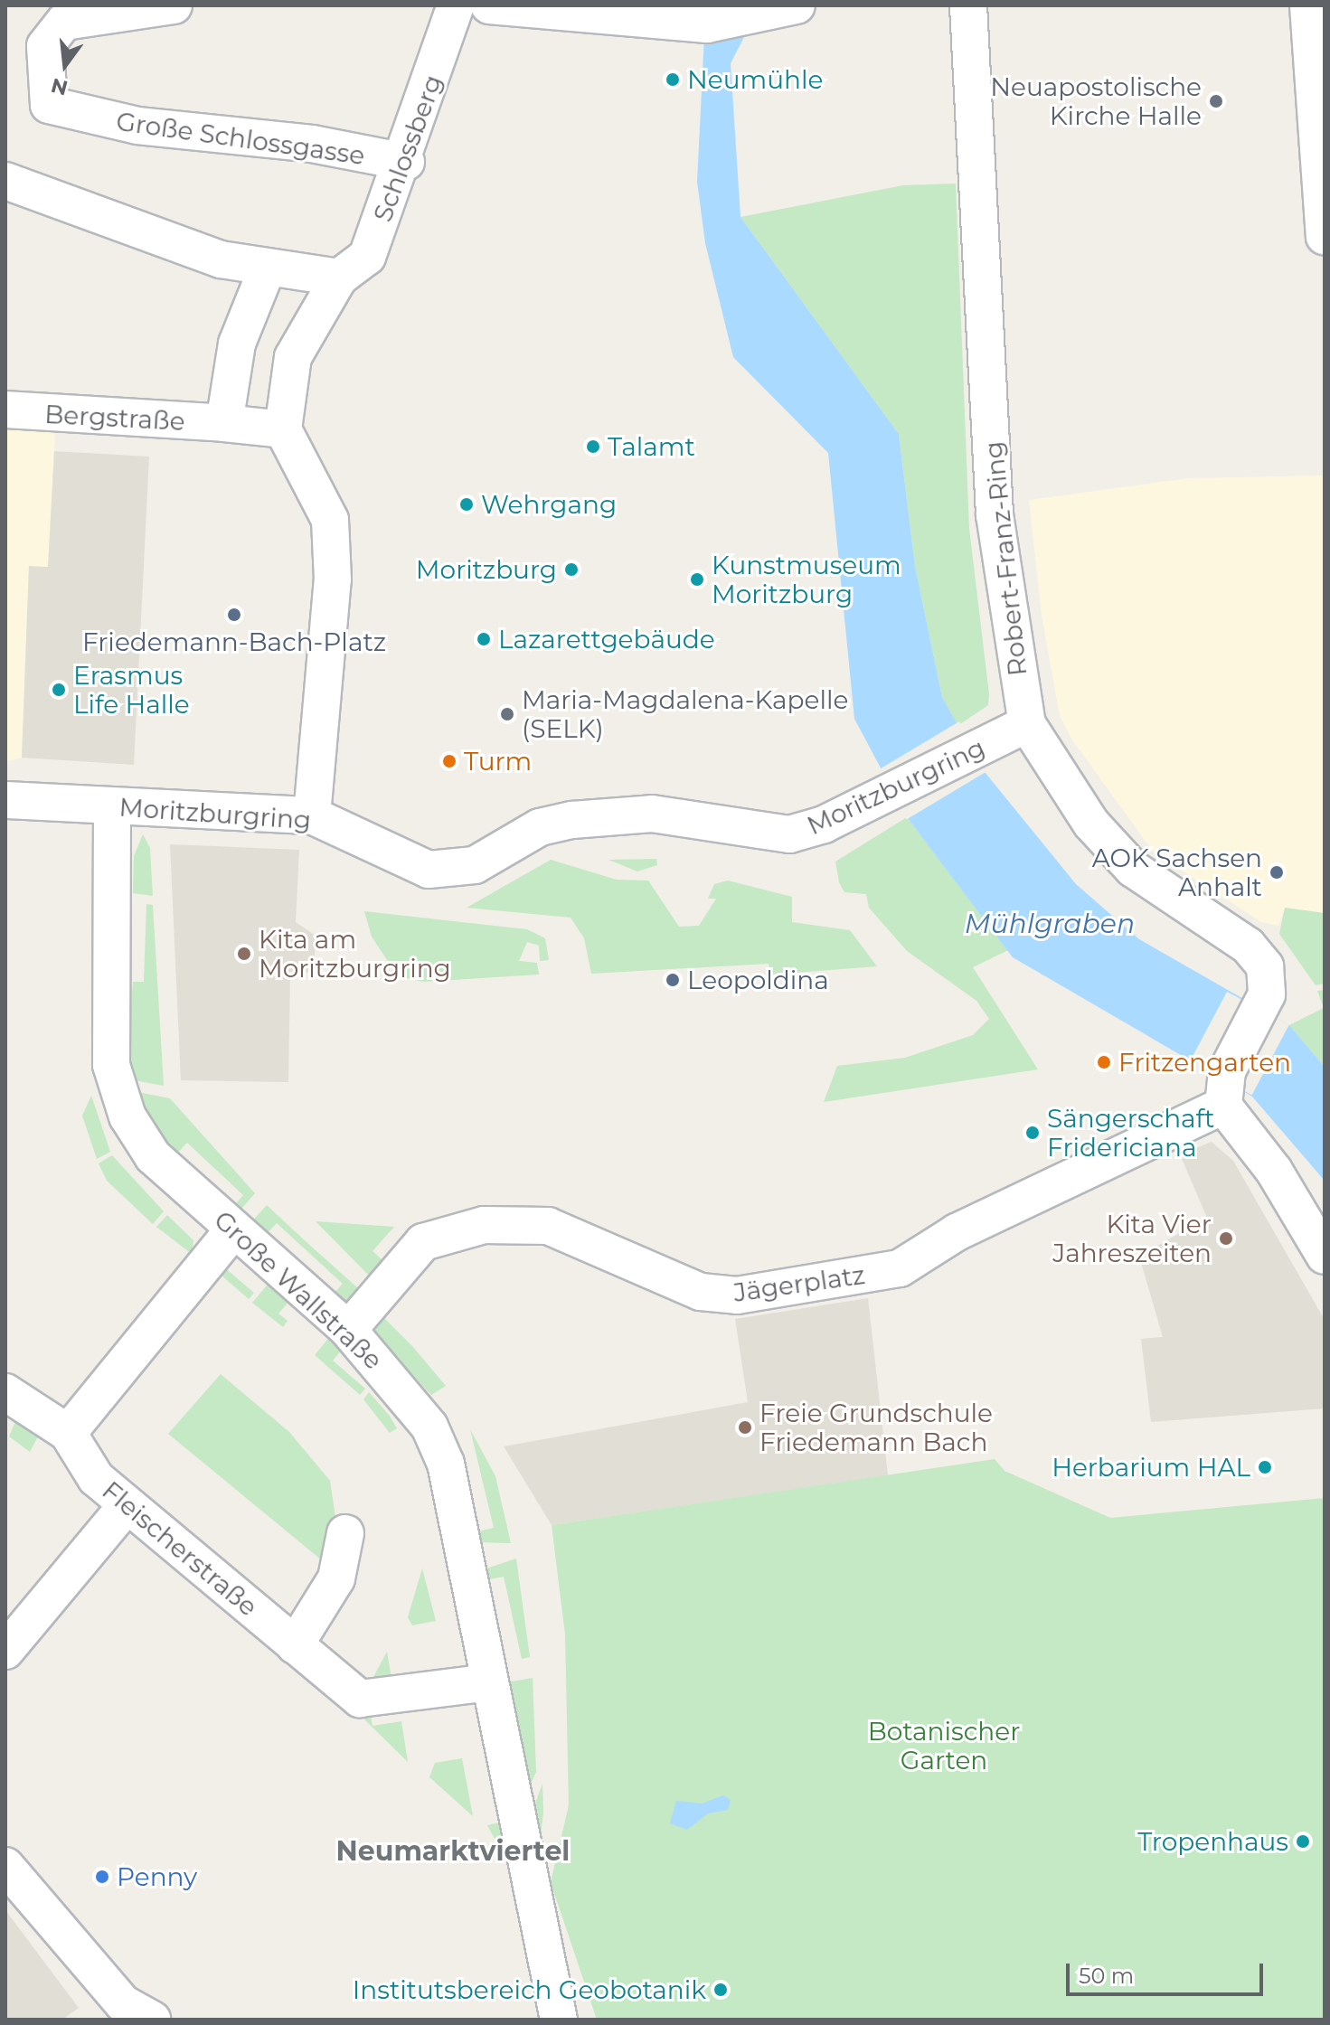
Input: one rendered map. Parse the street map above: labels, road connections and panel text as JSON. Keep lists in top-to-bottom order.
{
  "streets": {
    "street": [
      "Große Schlossgasse",
      "Schlossberg",
      "Bergstraße",
      "Robert-Franz-Ring",
      "Moritzburgring",
      "Jägerplatz",
      "Große Wallstraße",
      "Fleischerstraße"
    ]
  },
  "crossings": [
    ["Große Schlossgasse", "Schlossberg"],
    ["Robert-Franz-Ring", "Moritzburgring"],
    ["Robert-Franz-Ring", "Jägerplatz"],
    ["Moritzburgring", "Große Wallstraße"],
    ["Jägerplatz", "Große Wallstraße"],
    ["Große Wallstraße", "Fleischerstraße"]
  ],
  "districts": ["Neumarktviertel"],
  "water": ["Mühlgraben"],
  "parks": ["Botanischer Garten"],
  "places": [
    "Neumühle",
    "Neuapostolische Kirche Halle",
    "Talamt",
    "Wehrgang",
    "Moritzburg",
    "Kunstmuseum Moritzburg",
    "Friedemann-Bach-Platz",
    "Lazarettgebäude",
    "Erasmus Life Halle",
    "Maria-Magdalena-Kapelle (SELK)",
    "Turm",
    "AOK Sachsen Anhalt",
    "Kita am Moritzburgring",
    "Leopoldina",
    "Fritzengarten",
    "Sängerschaft Fridericiana",
    "Kita Vier Jahreszeiten",
    "Freie Grundschule Friedemann Bach",
    "Herbarium HAL",
    "Tropenhaus",
    "Penny",
    "Institutsbereich Geobotanik"
  ],
  "scale_bar": "50 m",
  "north": "bottom"
}
